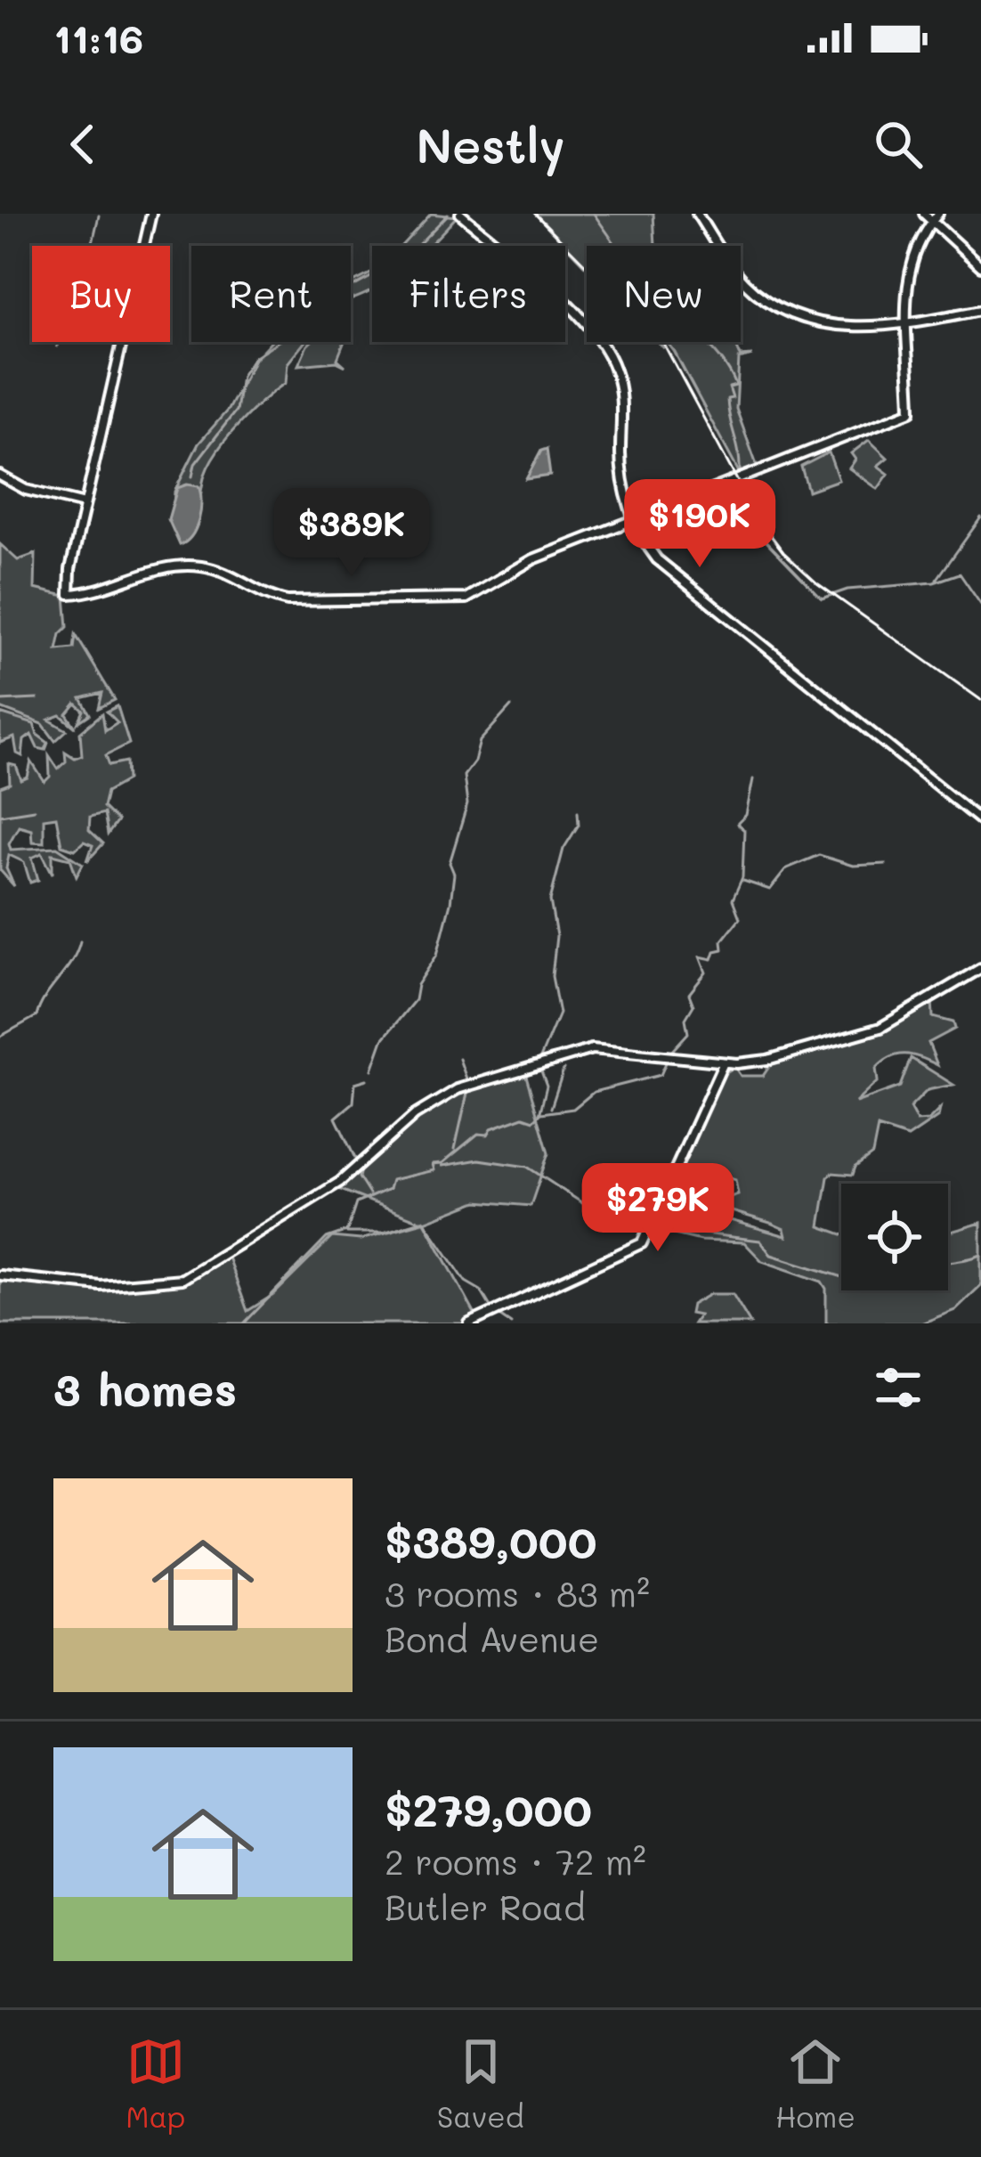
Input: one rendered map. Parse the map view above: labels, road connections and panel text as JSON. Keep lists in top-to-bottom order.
{
  "page": {
    "status": "11:16",
    "header": "Nestly",
    "chip": [
      "Buy",
      "Rent",
      "Filters",
      "New"
    ],
    "price": ["$190K", "$389K", "$279K"],
    "heading": "3 homes",
    "list": [
      {
        "name": "$389,000",
        "note": "3 rooms · 83 m² · Bond Avenue"
      },
      {
        "name": "$279,000",
        "note": "2 rooms · 72 m² · Butler Road"
      }
    ],
    "tabs": ["Map", "Saved", "Home"]
  }
}
